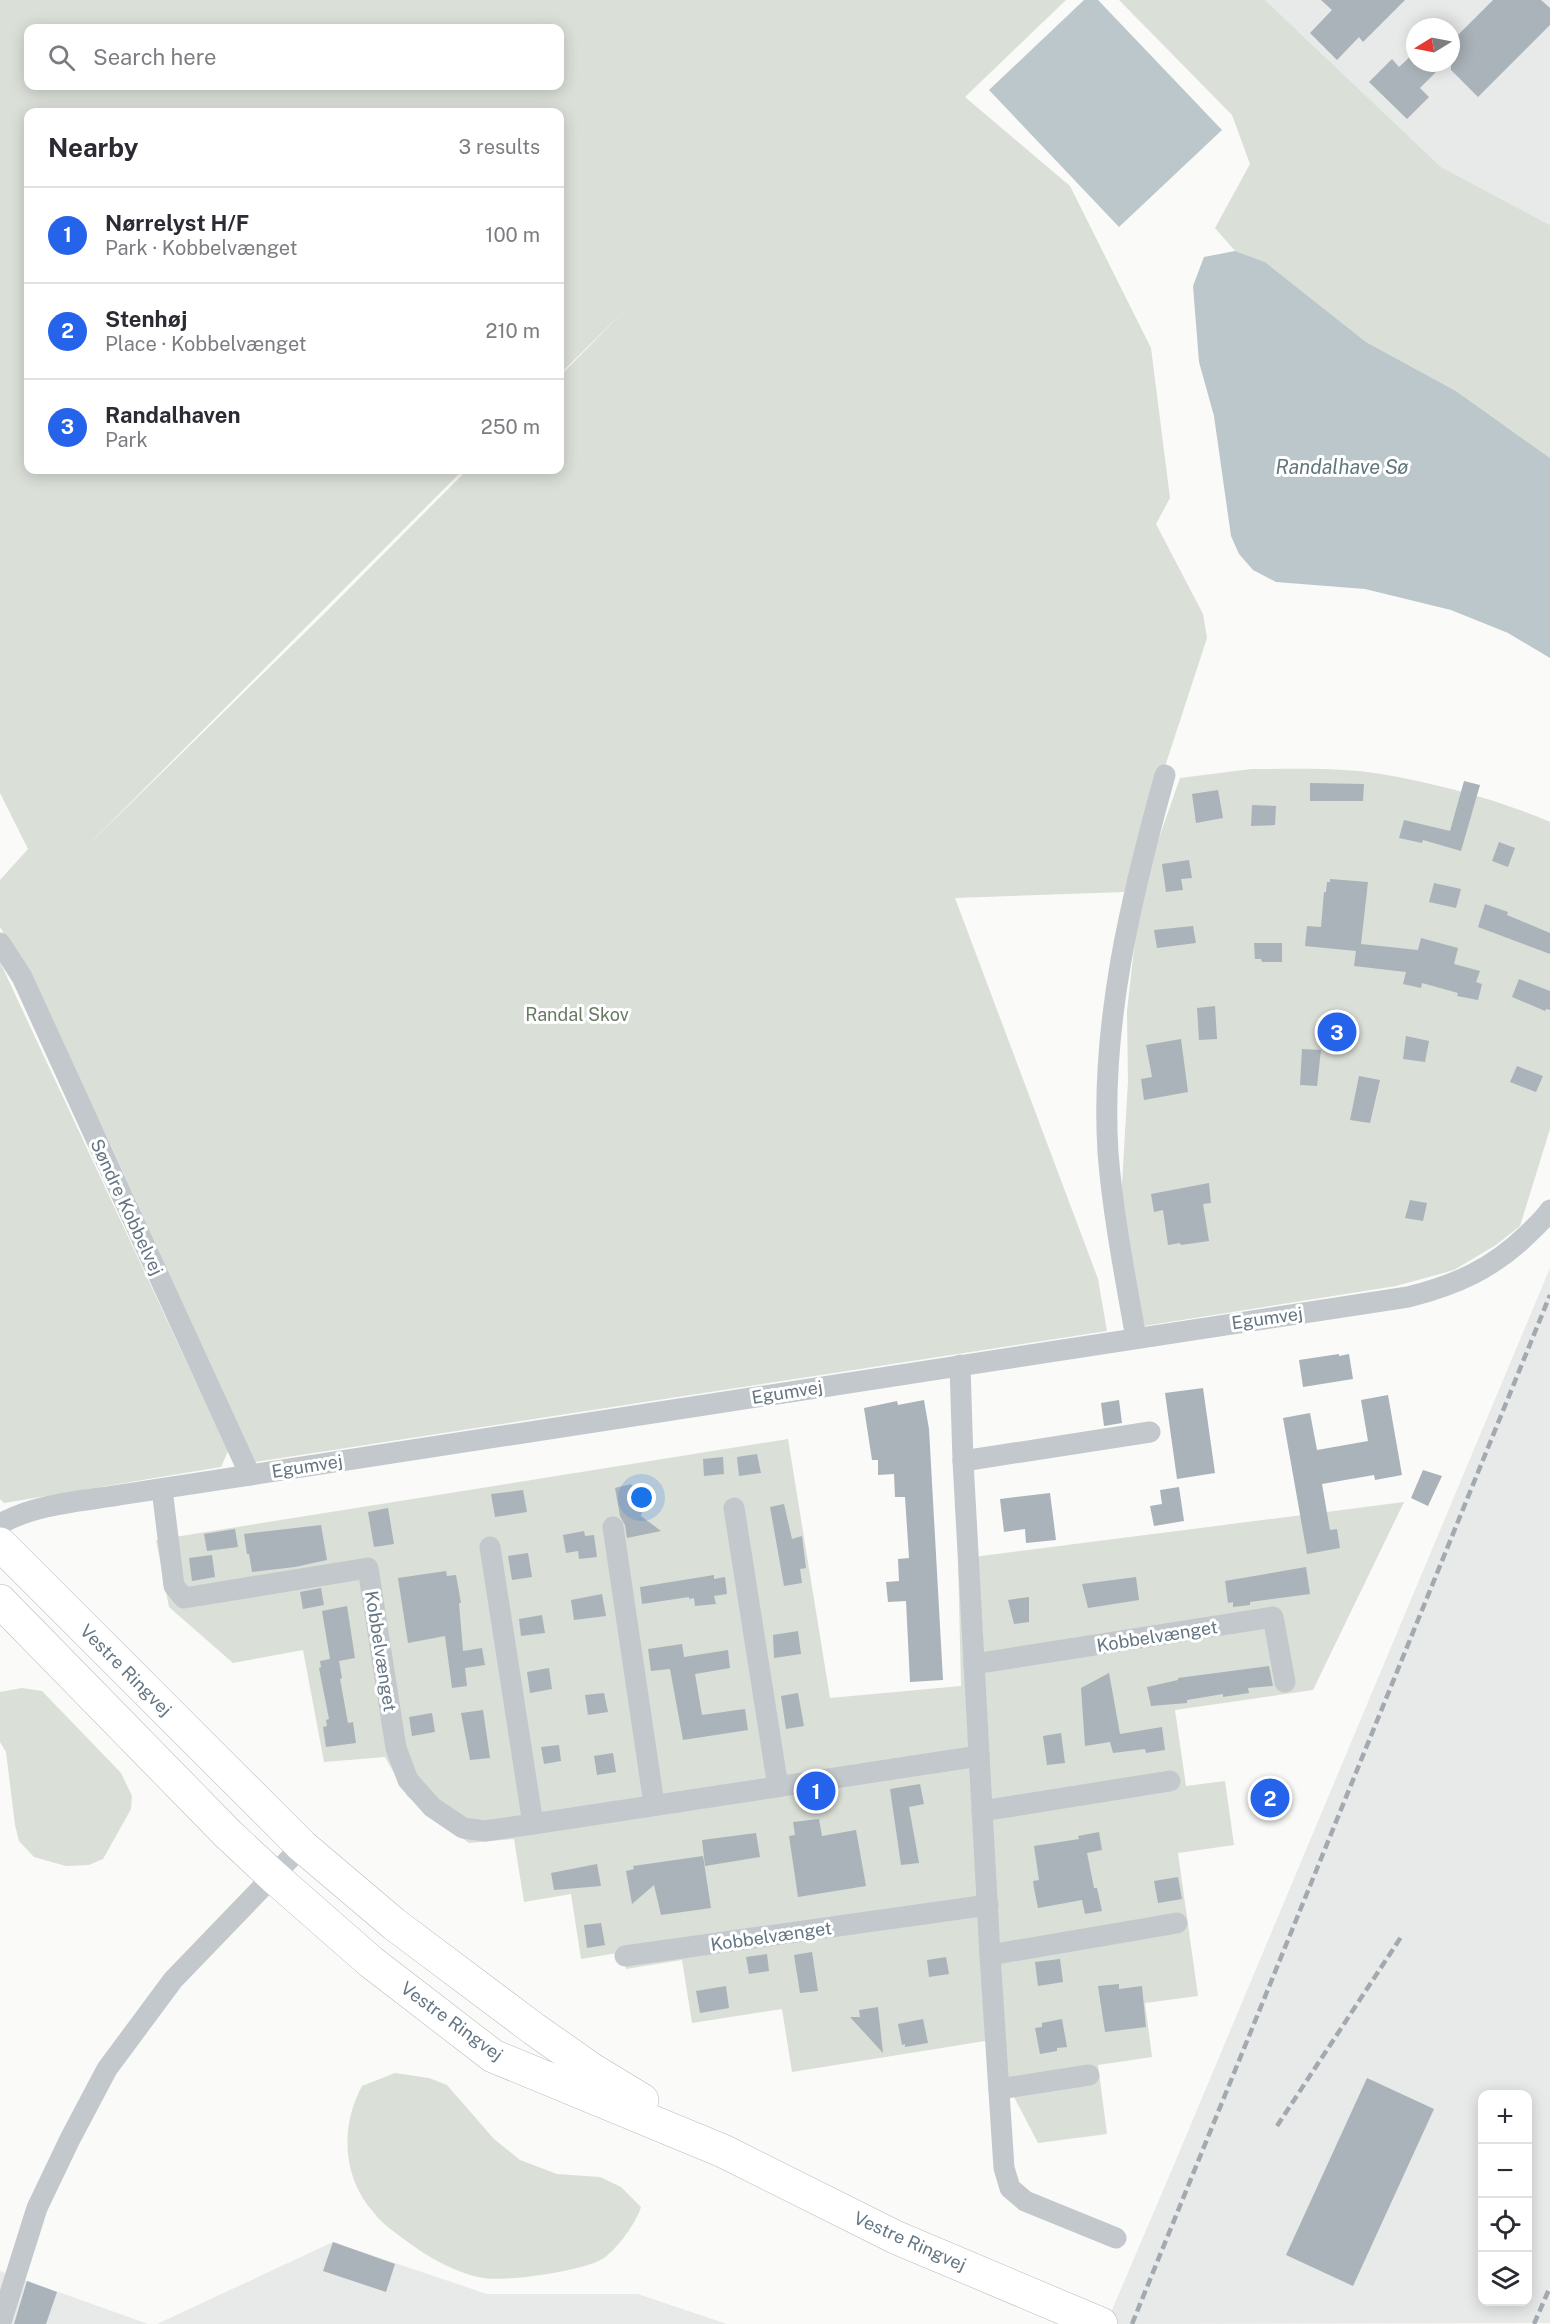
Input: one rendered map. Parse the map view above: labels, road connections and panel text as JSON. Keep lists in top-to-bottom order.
{
  "streets": {
    "main road": ["Vestre Ringvej"],
    "street": ["Søndre Kobbelvej", "Egumvej", "Kobbelvænget"]
  },
  "crossings": [
    ["Søndre Kobbelvej", "Egumvej"],
    ["Egumvej", "Kobbelvænget"]
  ],
  "water": ["Randalhave Sø"],
  "parks": ["Randal Skov"],
  "north": "left",
  "page": {
    "search": "Search here",
    "heading": ["Nearby", "3 results"],
    "list": [
      {
        "mark": "1",
        "name": "Nørrelyst H/F",
        "note": "Park · Kobbelvænget",
        "value": "100 m"
      },
      {
        "mark": "2",
        "name": "Stenhøj",
        "note": "Place · Kobbelvænget",
        "value": "210 m"
      },
      {
        "mark": "3",
        "name": "Randalhaven",
        "note": "Park",
        "value": "250 m"
      }
    ],
    "pins": ["3", "1", "2"],
    "map_buttons": ["+", "−"]
  }
}
